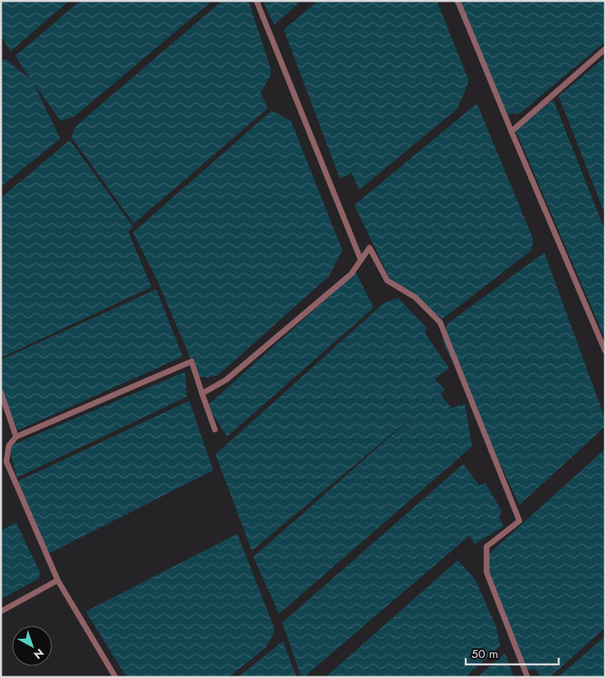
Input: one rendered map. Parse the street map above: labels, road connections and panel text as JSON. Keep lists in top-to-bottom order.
{
  "scale_bar": "50 m",
  "north": "bottom right"
}
